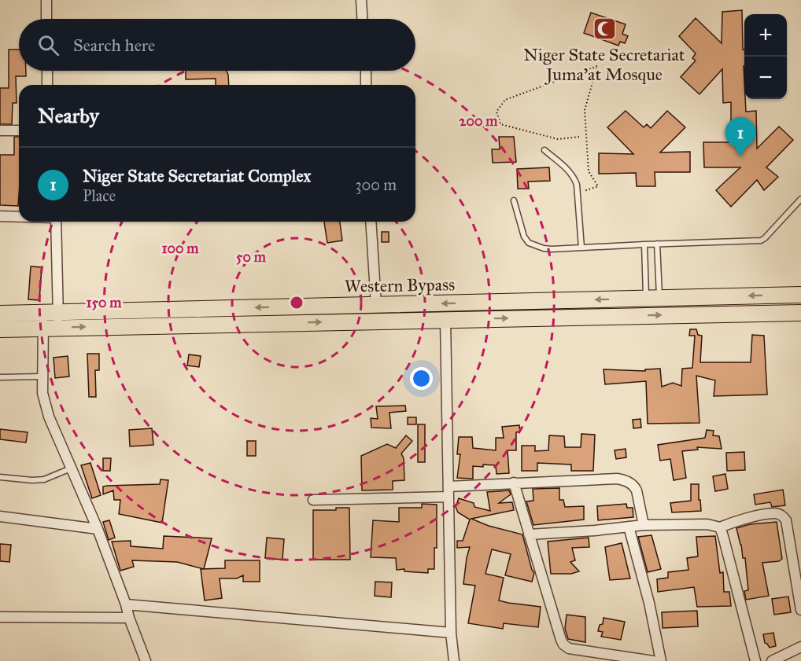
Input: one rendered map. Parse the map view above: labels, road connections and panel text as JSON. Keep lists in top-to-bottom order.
{
  "streets": {
    "main road": ["Western Bypass"]
  },
  "places": {
    "mosque": ["Niger State Secretariat Juma'at Mosque"]
  },
  "page": {
    "map_buttons": ["+", "−"],
    "search": "Search here",
    "heading": "Nearby",
    "pins": "1",
    "list": [
      {
        "mark": "1",
        "name": "Niger State Secretariat Complex",
        "note": "Place",
        "value": "300 m"
      }
    ]
  },
  "rings": [
    "200 m",
    "100 m",
    "50 m",
    "150 m"
  ]
}
